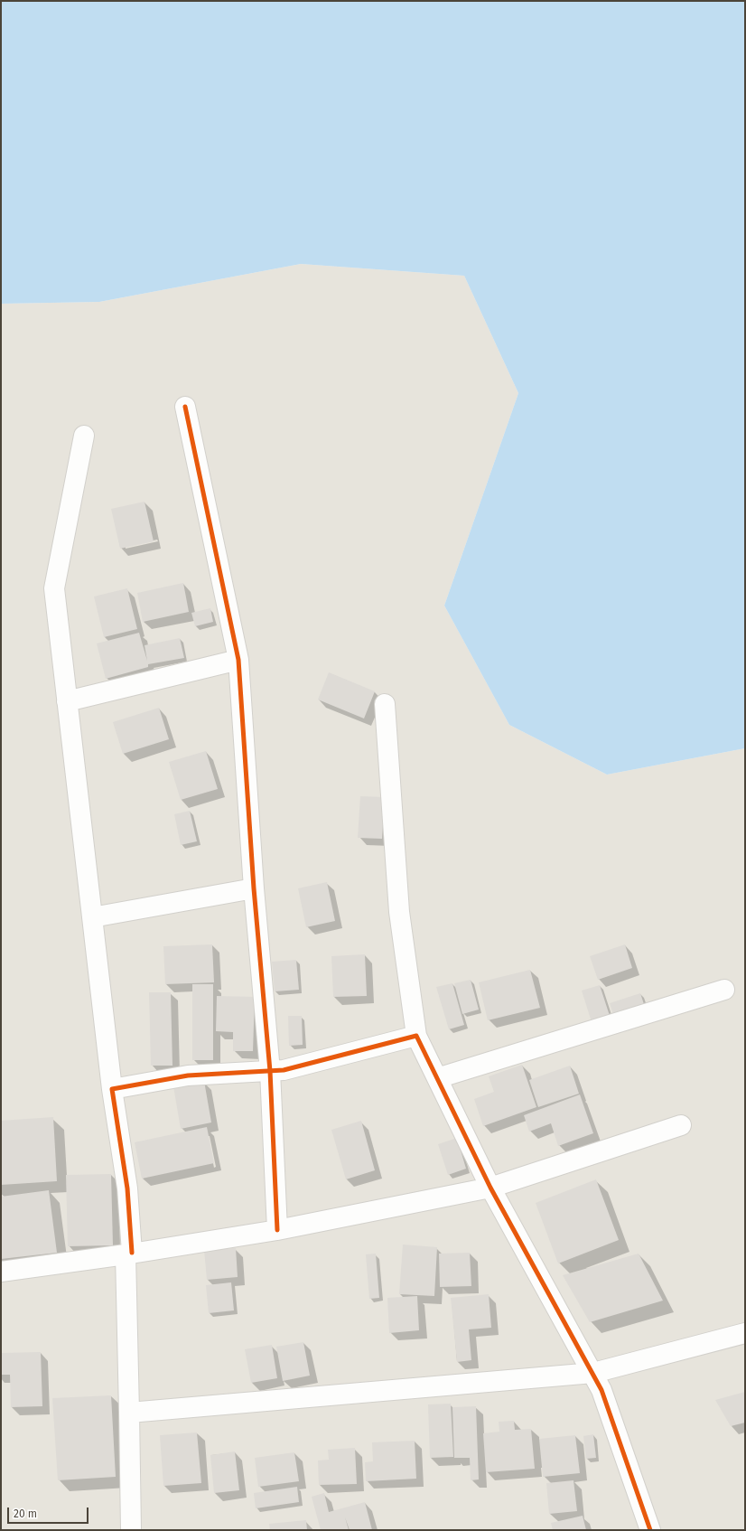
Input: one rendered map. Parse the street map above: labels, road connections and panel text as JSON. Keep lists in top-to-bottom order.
{
  "scale_bar": "20 m"
}
